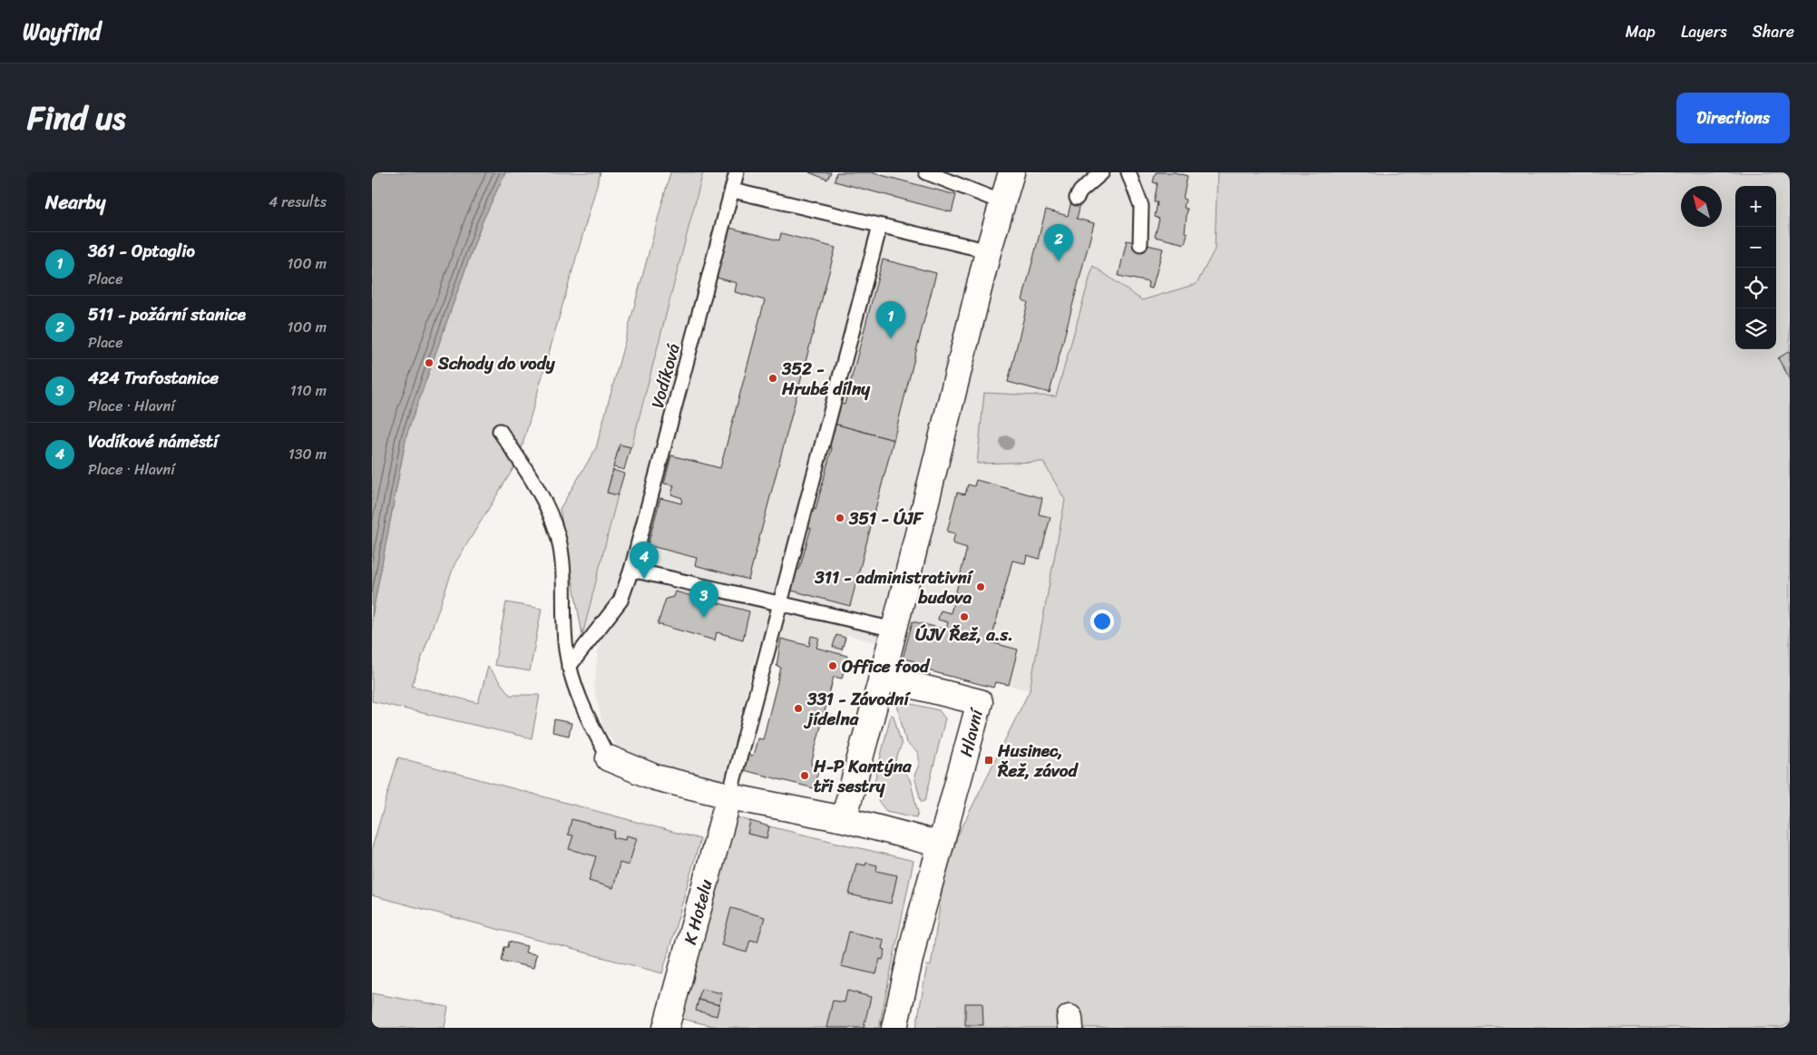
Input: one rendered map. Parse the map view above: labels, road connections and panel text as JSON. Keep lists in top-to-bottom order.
{
  "streets": {
    "street": ["Hlavní", "K Hotelu"],
    "lane": ["Vodíková"]
  },
  "places": {
    "other": [
      "Schody do vody",
      "352 - Hrubé dílny",
      "351 - ÚJF",
      "311 - administrativní budova",
      "ÚJV Řež, a.s.",
      "Office food",
      "331 - Závodní jídelna",
      "H-P Kantýna tři sestry"
    ],
    "transit": ["Husinec, Řež, závod"]
  },
  "north": "top left",
  "page": {
    "header": "Wayfind",
    "nav": ["Map", "Layers", "Share"],
    "title": "Find us",
    "buttons": "Directions",
    "heading": ["Nearby", "4 results"],
    "map_buttons": ["+", "−"],
    "pins": [
      "2",
      "1",
      "4",
      "3"
    ],
    "list": [
      {
        "mark": "1",
        "name": "361 - Optaglio",
        "note": "Place",
        "value": "100 m"
      },
      {
        "mark": "2",
        "name": "511 - požární stanice",
        "note": "Place",
        "value": "100 m"
      },
      {
        "mark": "3",
        "name": "424 Trafostanice",
        "note": "Place · Hlavní",
        "value": "110 m"
      },
      {
        "mark": "4",
        "name": "Vodíkové náměstí",
        "note": "Place · Hlavní",
        "value": "130 m"
      }
    ]
  }
}
